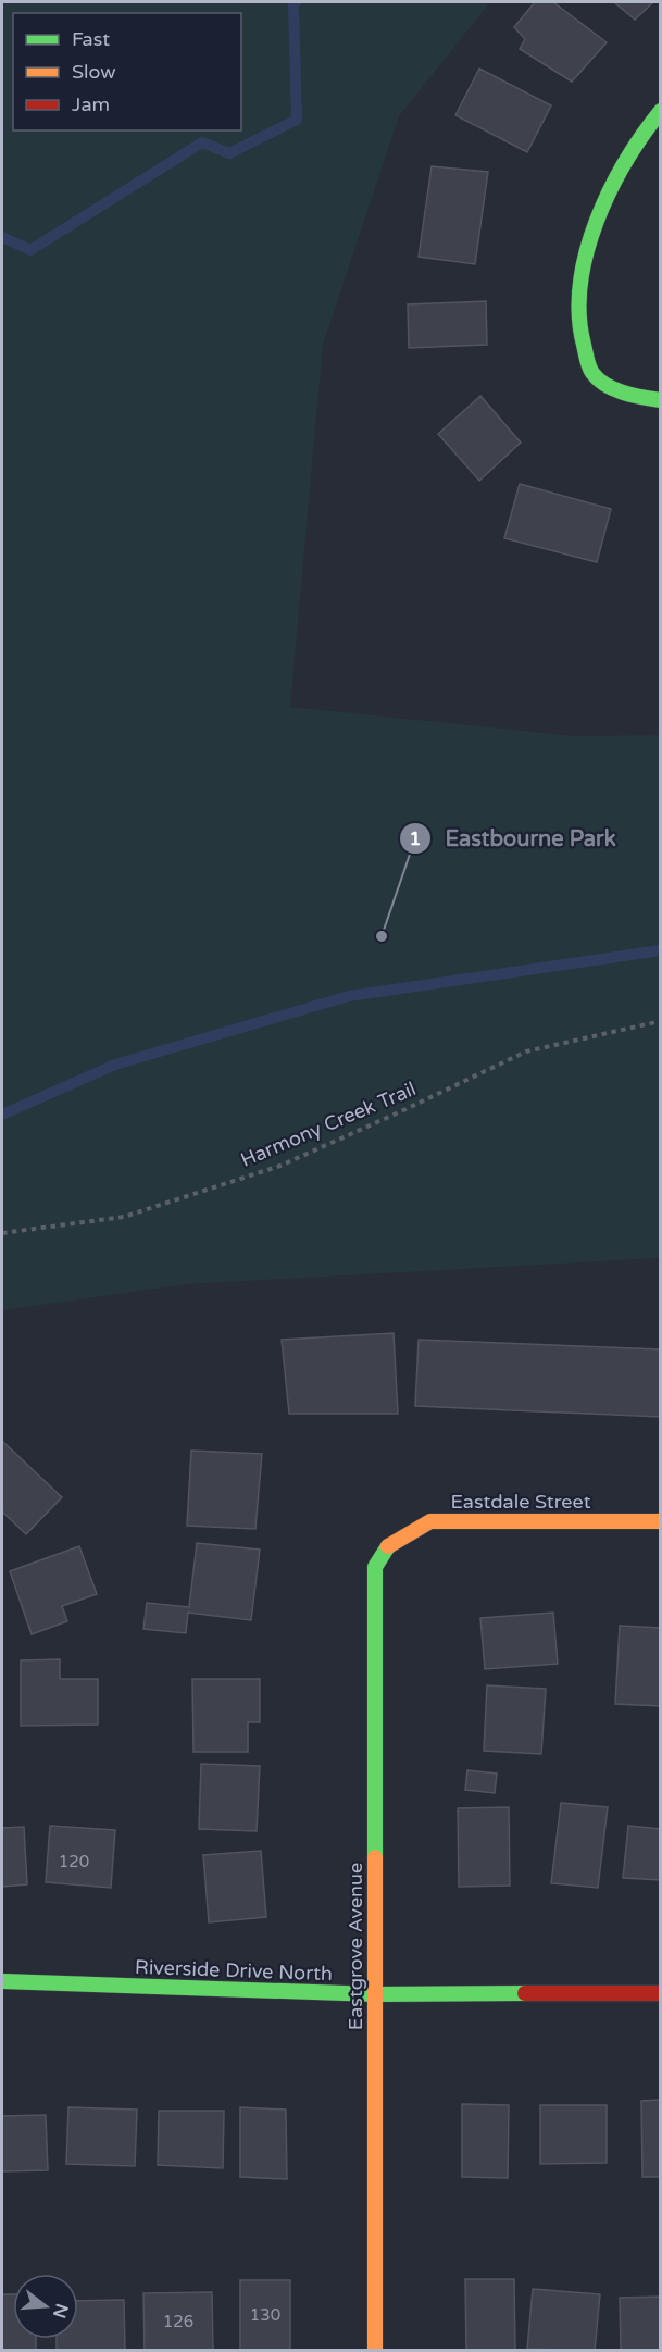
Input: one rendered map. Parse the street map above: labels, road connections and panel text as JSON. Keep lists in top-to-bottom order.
{
  "streets": {
    "street": ["Eastdale Street", "Eastgrove Avenue", "Riverside Drive North"],
    "path": ["Harmony Creek Trail"]
  },
  "crossings": [
    ["Eastdale Street", "Eastgrove Avenue"],
    ["Eastgrove Avenue", "Riverside Drive North"]
  ],
  "places": ["Eastbourne Park"],
  "house_numbers": ["120", "130", "126"],
  "legend": ["Fast", "Slow", "Jam"],
  "north": "right"
}
